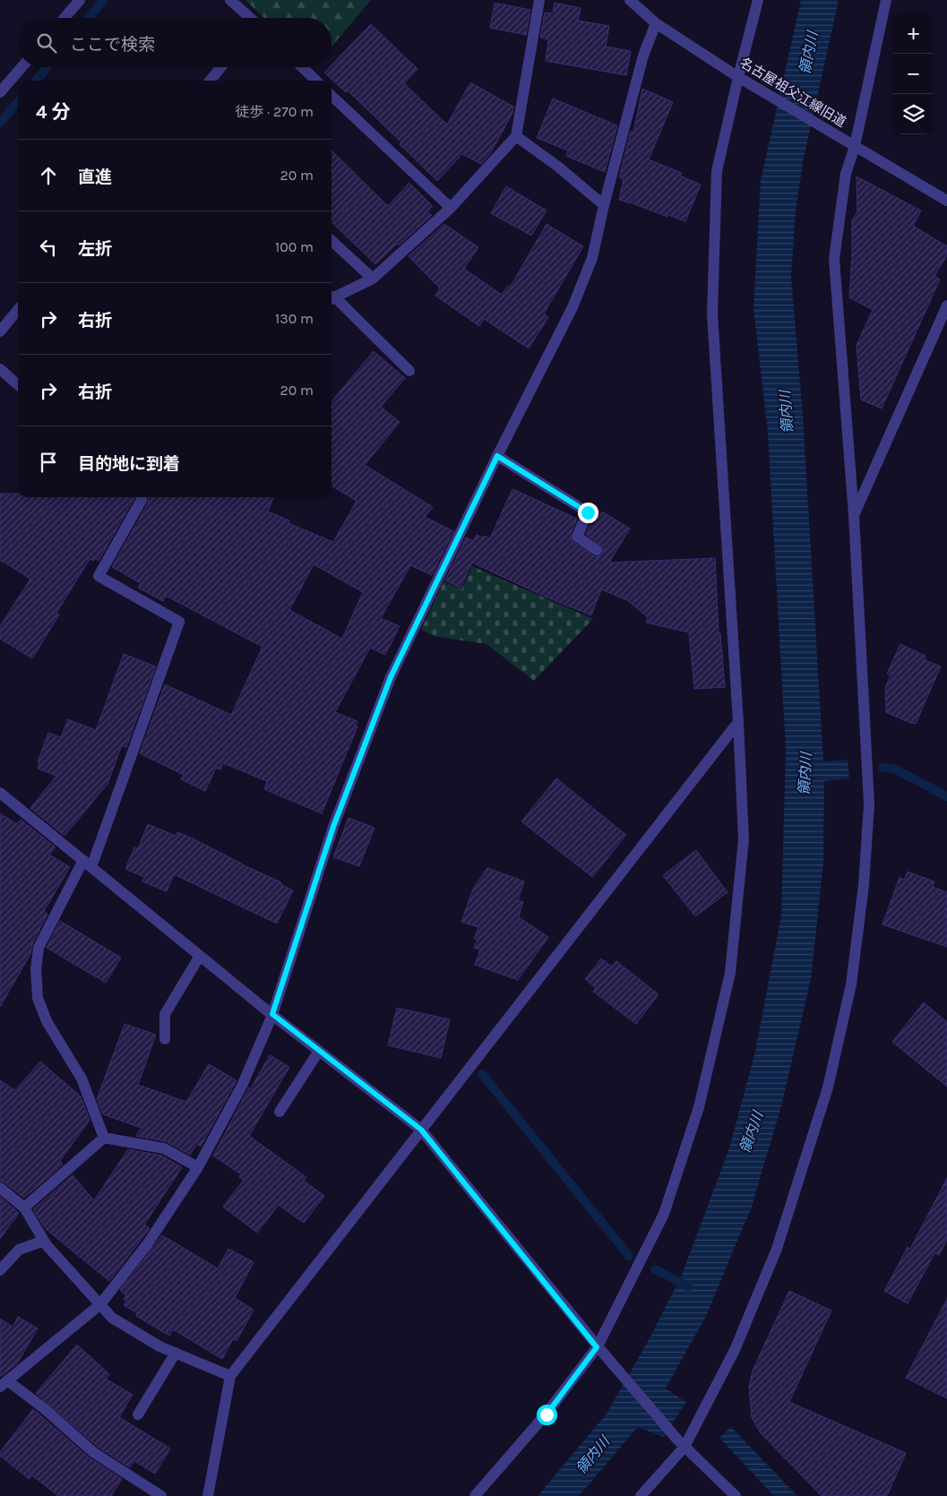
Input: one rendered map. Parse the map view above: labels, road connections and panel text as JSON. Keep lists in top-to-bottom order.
{
  "streets": {
    "street": ["名古屋祖父江線旧道"]
  },
  "water": ["領内川"],
  "page": {
    "map_buttons": ["+", "−"],
    "search": "ここで検索",
    "heading": ["4 分", "徒歩 · 270 m"],
    "list": [
      ["直進", "20 m"],
      ["左折", "100 m"],
      ["右折", "130 m"],
      ["右折", "20 m"],
      "目的地に到着"
    ]
  }
}
